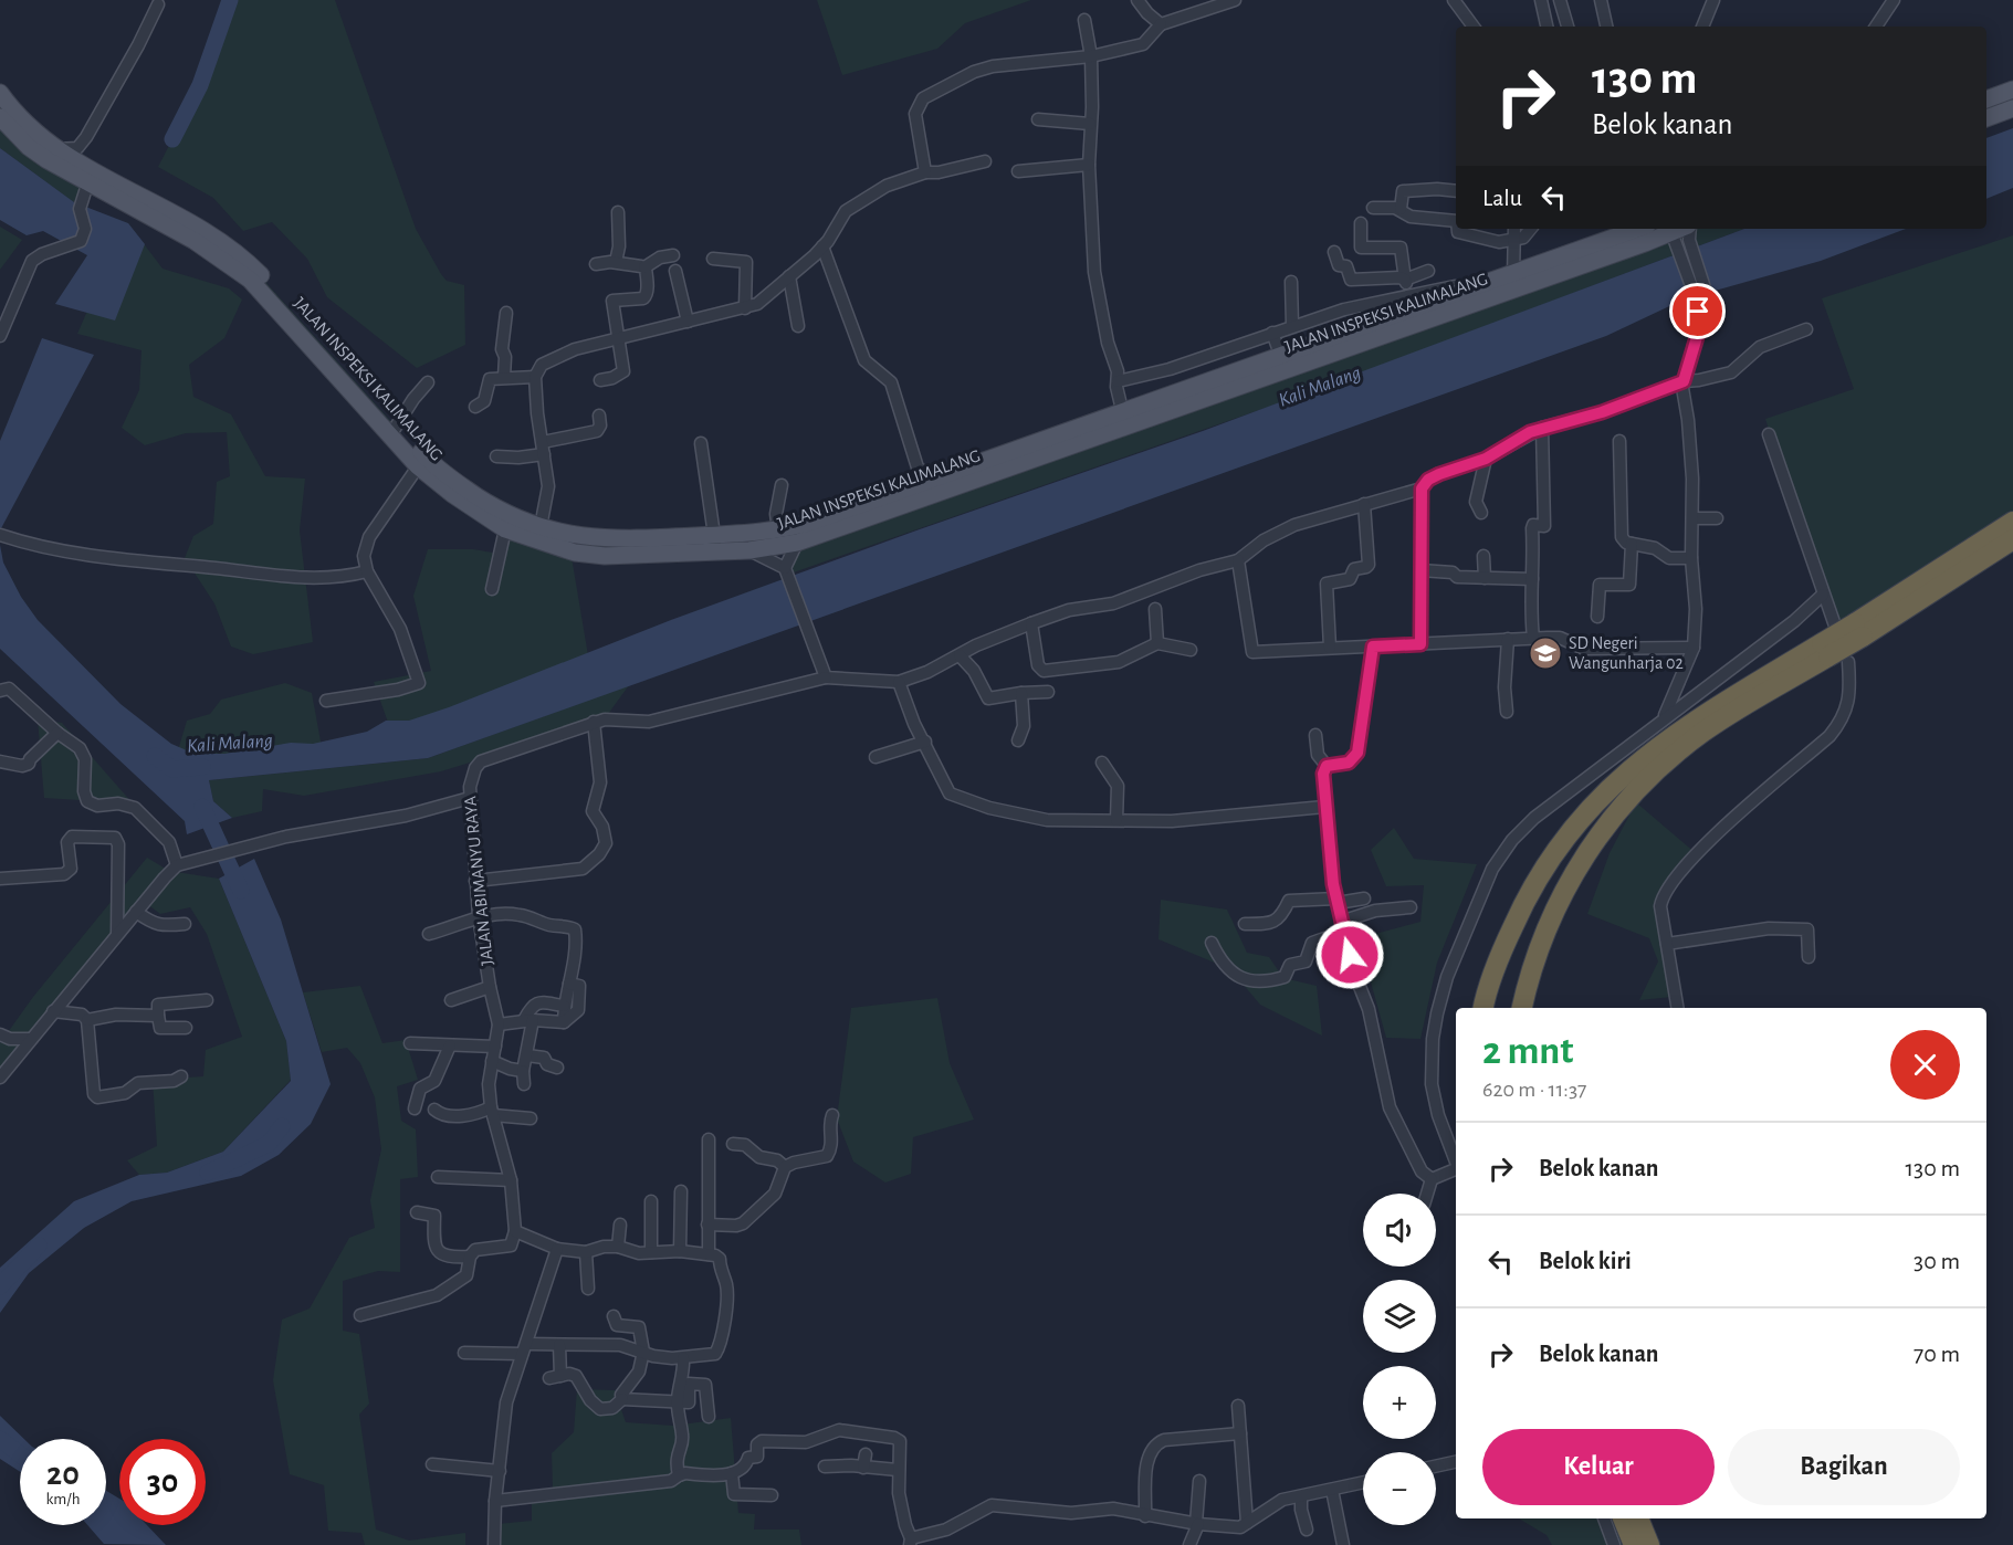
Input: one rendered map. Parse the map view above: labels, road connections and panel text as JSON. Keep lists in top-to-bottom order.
{
  "streets": {
    "main road": ["JALAN INSPEKSI KALIMALANG"],
    "street": ["JALAN ABIMANYU RAYA"]
  },
  "water": ["Kali Malang"],
  "places": {
    "school or university": ["SD Negeri Wangunharja 02"]
  },
  "page": {
    "turn": ["130 m", "Belok kanan"],
    "then": "Lalu",
    "heading": ["2 mnt", "620 m · 11:37"],
    "list": [
      {
        "name": "Belok kanan",
        "value": "130 m"
      },
      {
        "name": "Belok kiri",
        "value": "30 m"
      },
      {
        "name": "Belok kanan",
        "value": "70 m"
      }
    ],
    "map_buttons": ["+", "−"],
    "buttons": ["Keluar", "Bagikan"],
    "speed": "20 km/h",
    "limit": "30"
  }
}
